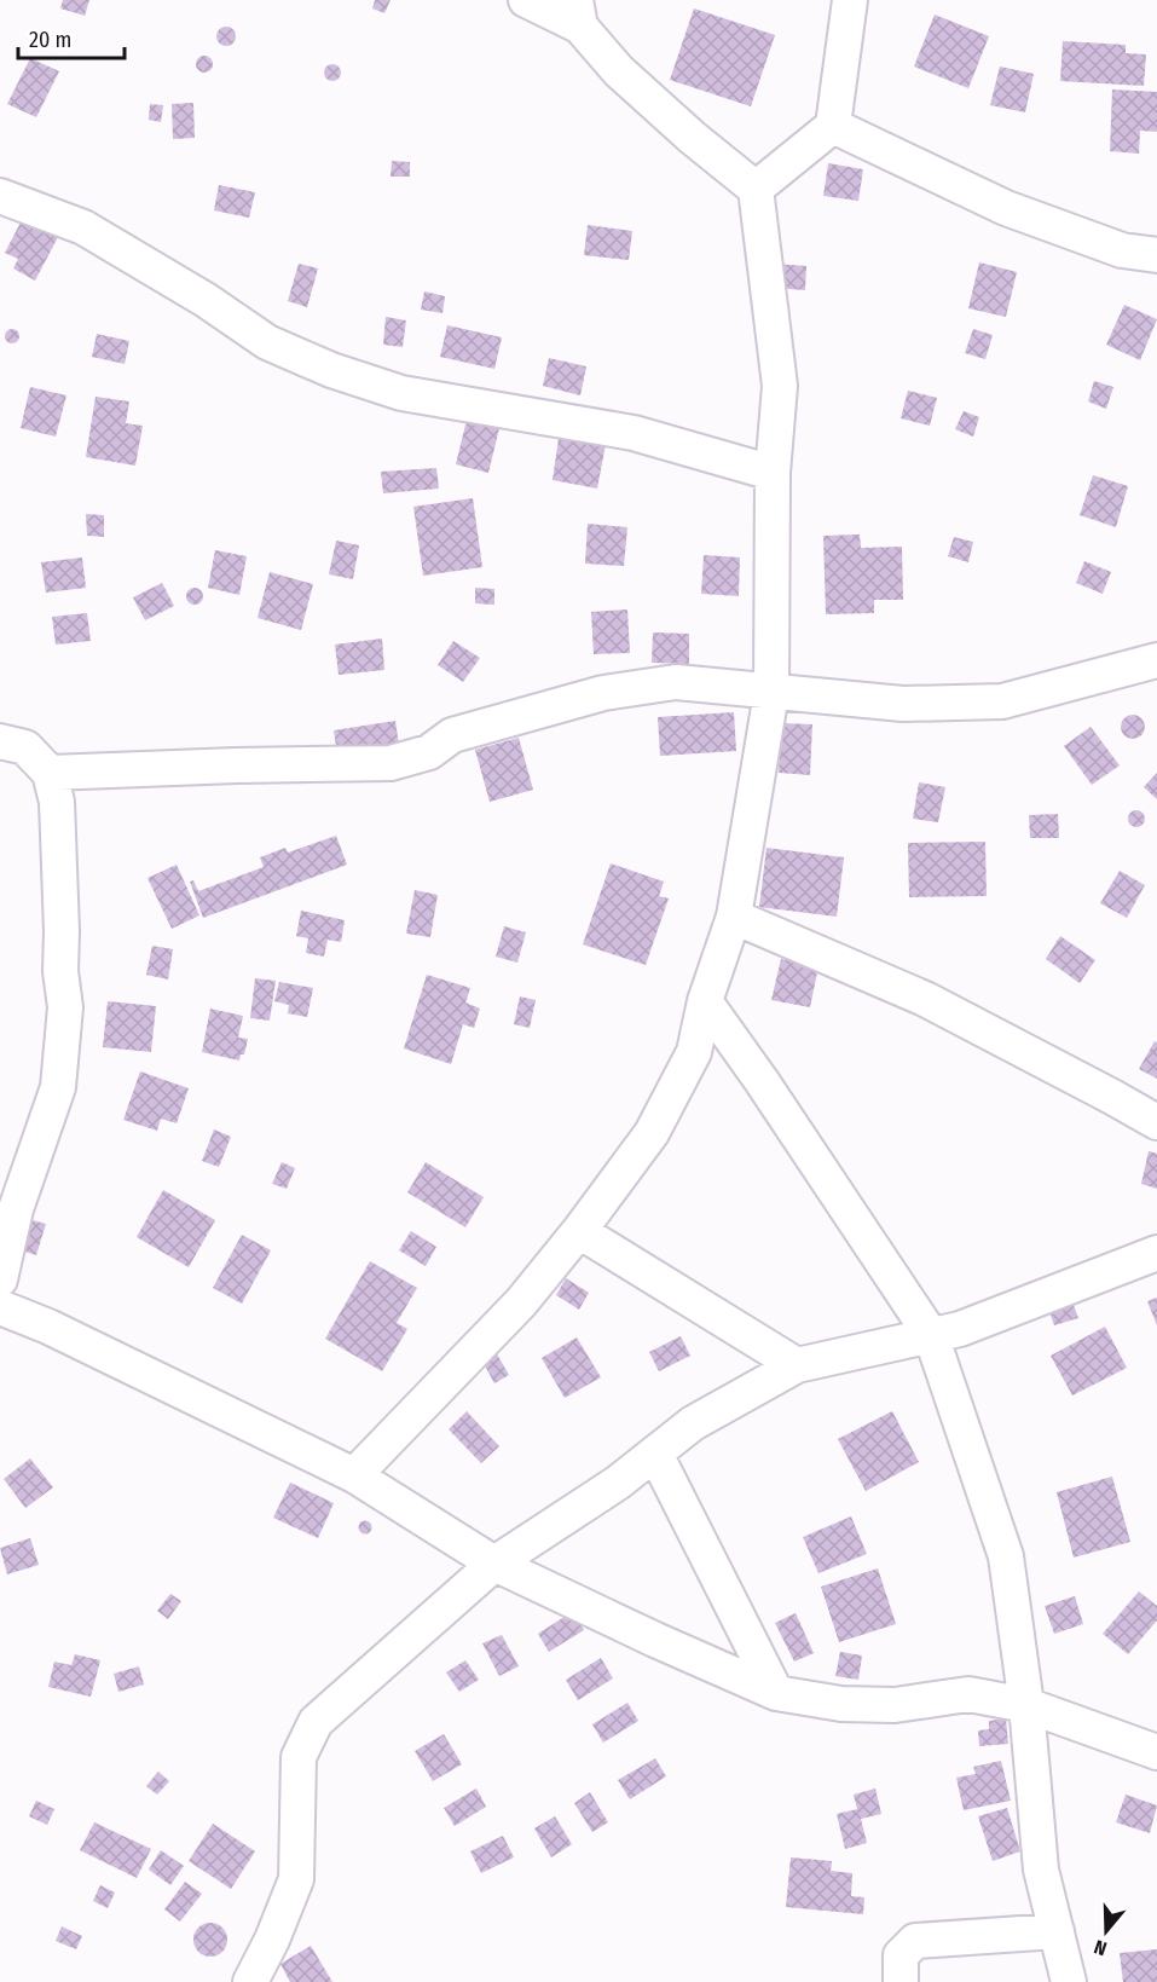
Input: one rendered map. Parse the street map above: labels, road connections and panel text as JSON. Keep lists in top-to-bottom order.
{
  "scale_bar": "20 m",
  "north": "bottom"
}
